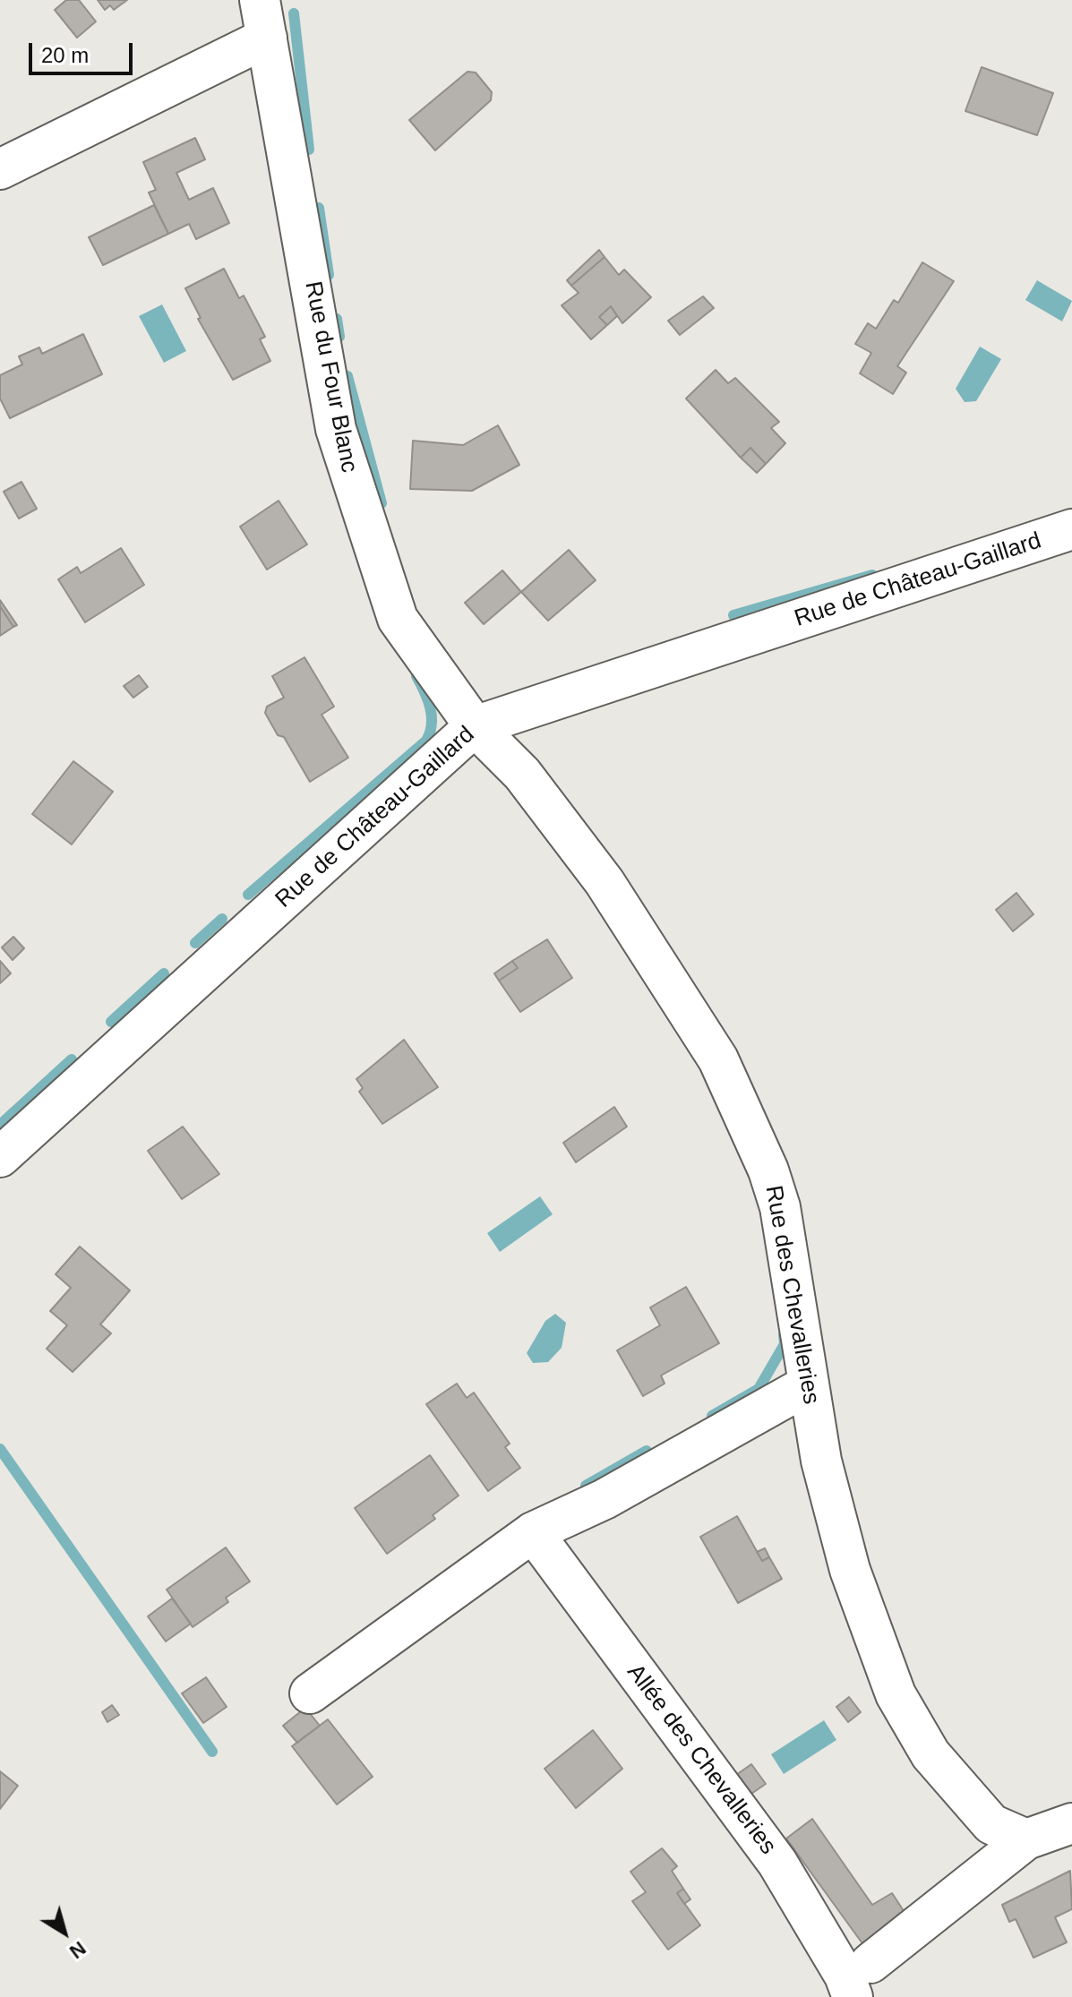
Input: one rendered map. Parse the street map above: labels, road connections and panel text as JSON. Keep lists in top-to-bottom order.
{
  "streets": {
    "street": [
      "Rue du Four Blanc",
      "Rue de Château-Gaillard",
      "Rue des Chevalleries",
      "Allée des Chevalleries"
    ]
  },
  "crossings": [
    ["Rue du Four Blanc", "Rue de Château-Gaillard"],
    ["Rue du Four Blanc", "Rue des Chevalleries"],
    ["Rue de Château-Gaillard", "Rue des Chevalleries"]
  ],
  "scale_bar": "20 m",
  "north": "bottom right"
}
